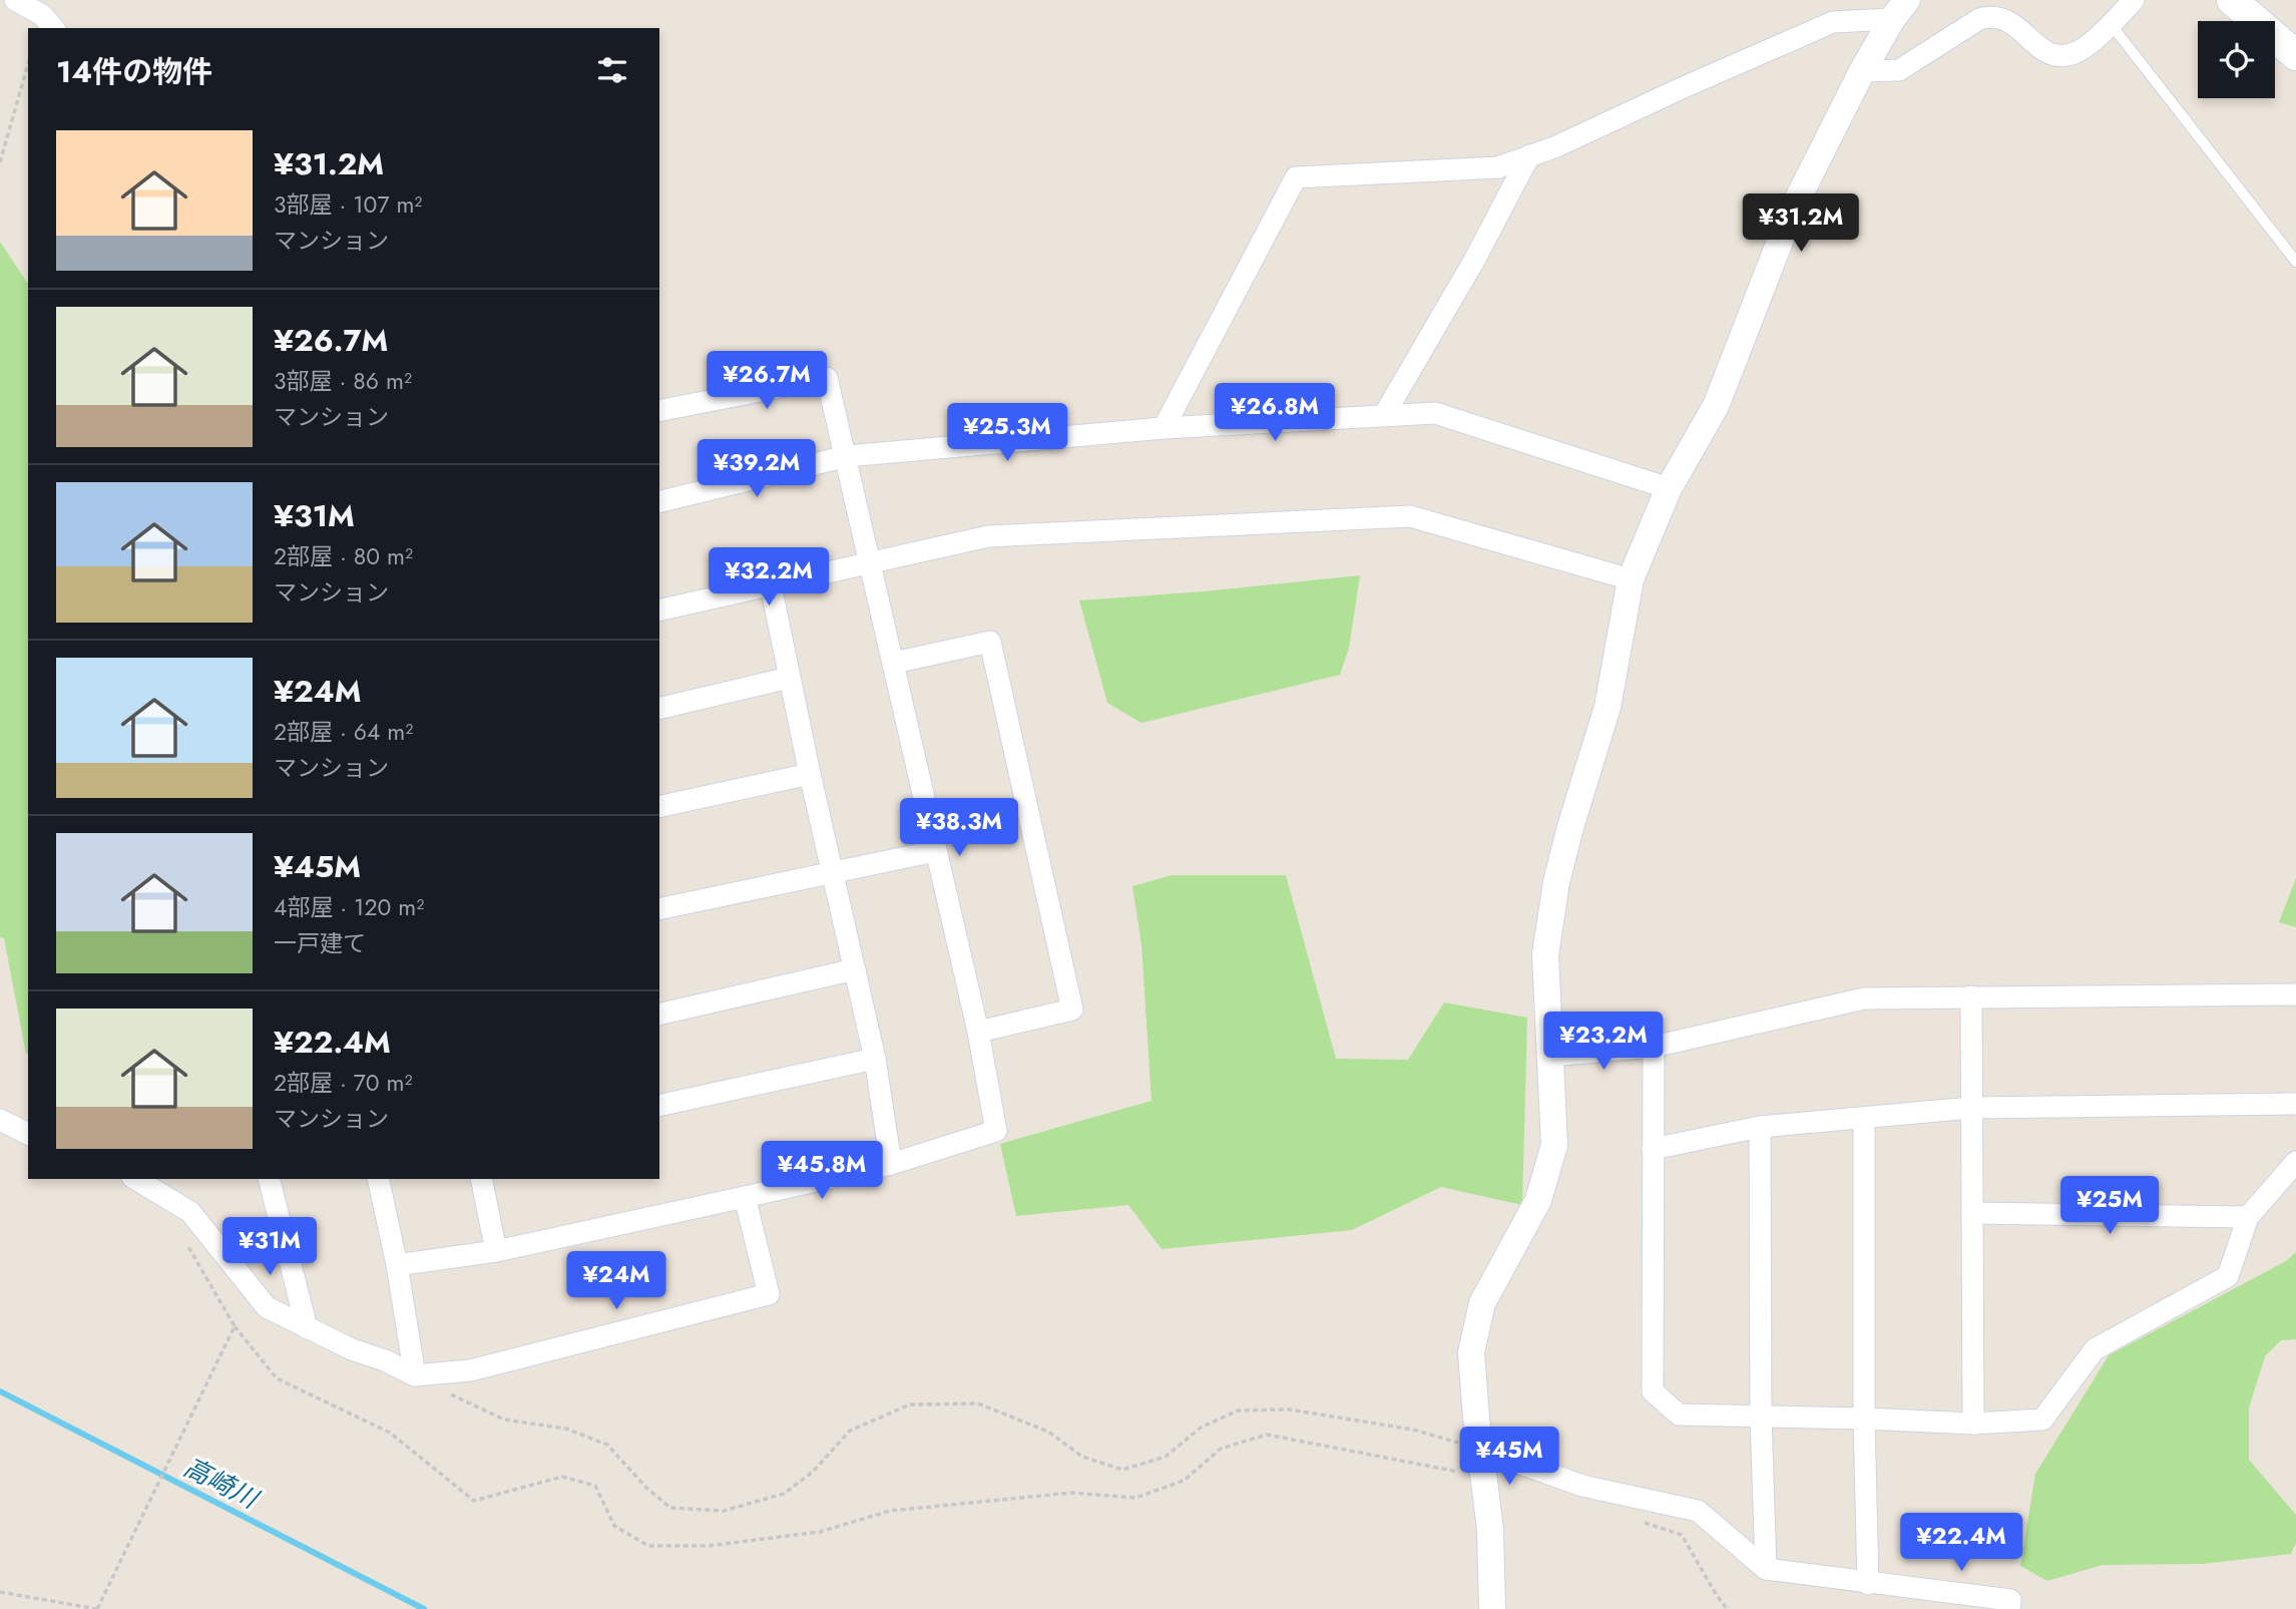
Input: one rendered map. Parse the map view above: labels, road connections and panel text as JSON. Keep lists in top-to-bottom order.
{
  "water": ["高崎川"],
  "page": {
    "heading": "14件の物件",
    "list": [
      {
        "name": "¥31.2M",
        "note": "3部屋 · 107 m² · マンション"
      },
      {
        "name": "¥26.7M",
        "note": "3部屋 · 86 m² · マンション"
      },
      {
        "name": "¥31M",
        "note": "2部屋 · 80 m² · マンション"
      },
      {
        "name": "¥24M",
        "note": "2部屋 · 64 m² · マンション"
      },
      {
        "name": "¥45M",
        "note": "4部屋 · 120 m² · 一戸建て"
      },
      {
        "name": "¥22.4M",
        "note": "2部屋 · 70 m² · マンション"
      }
    ],
    "price": [
      "¥31.2M",
      "¥26.7M",
      "¥26.8M",
      "¥25.3M",
      "¥39.2M",
      "¥32.2M",
      "¥38.3M",
      "¥23.2M",
      "¥45.8M",
      "¥25M",
      "¥31M",
      "¥24M",
      "¥45M",
      "¥22.4M"
    ]
  }
}
